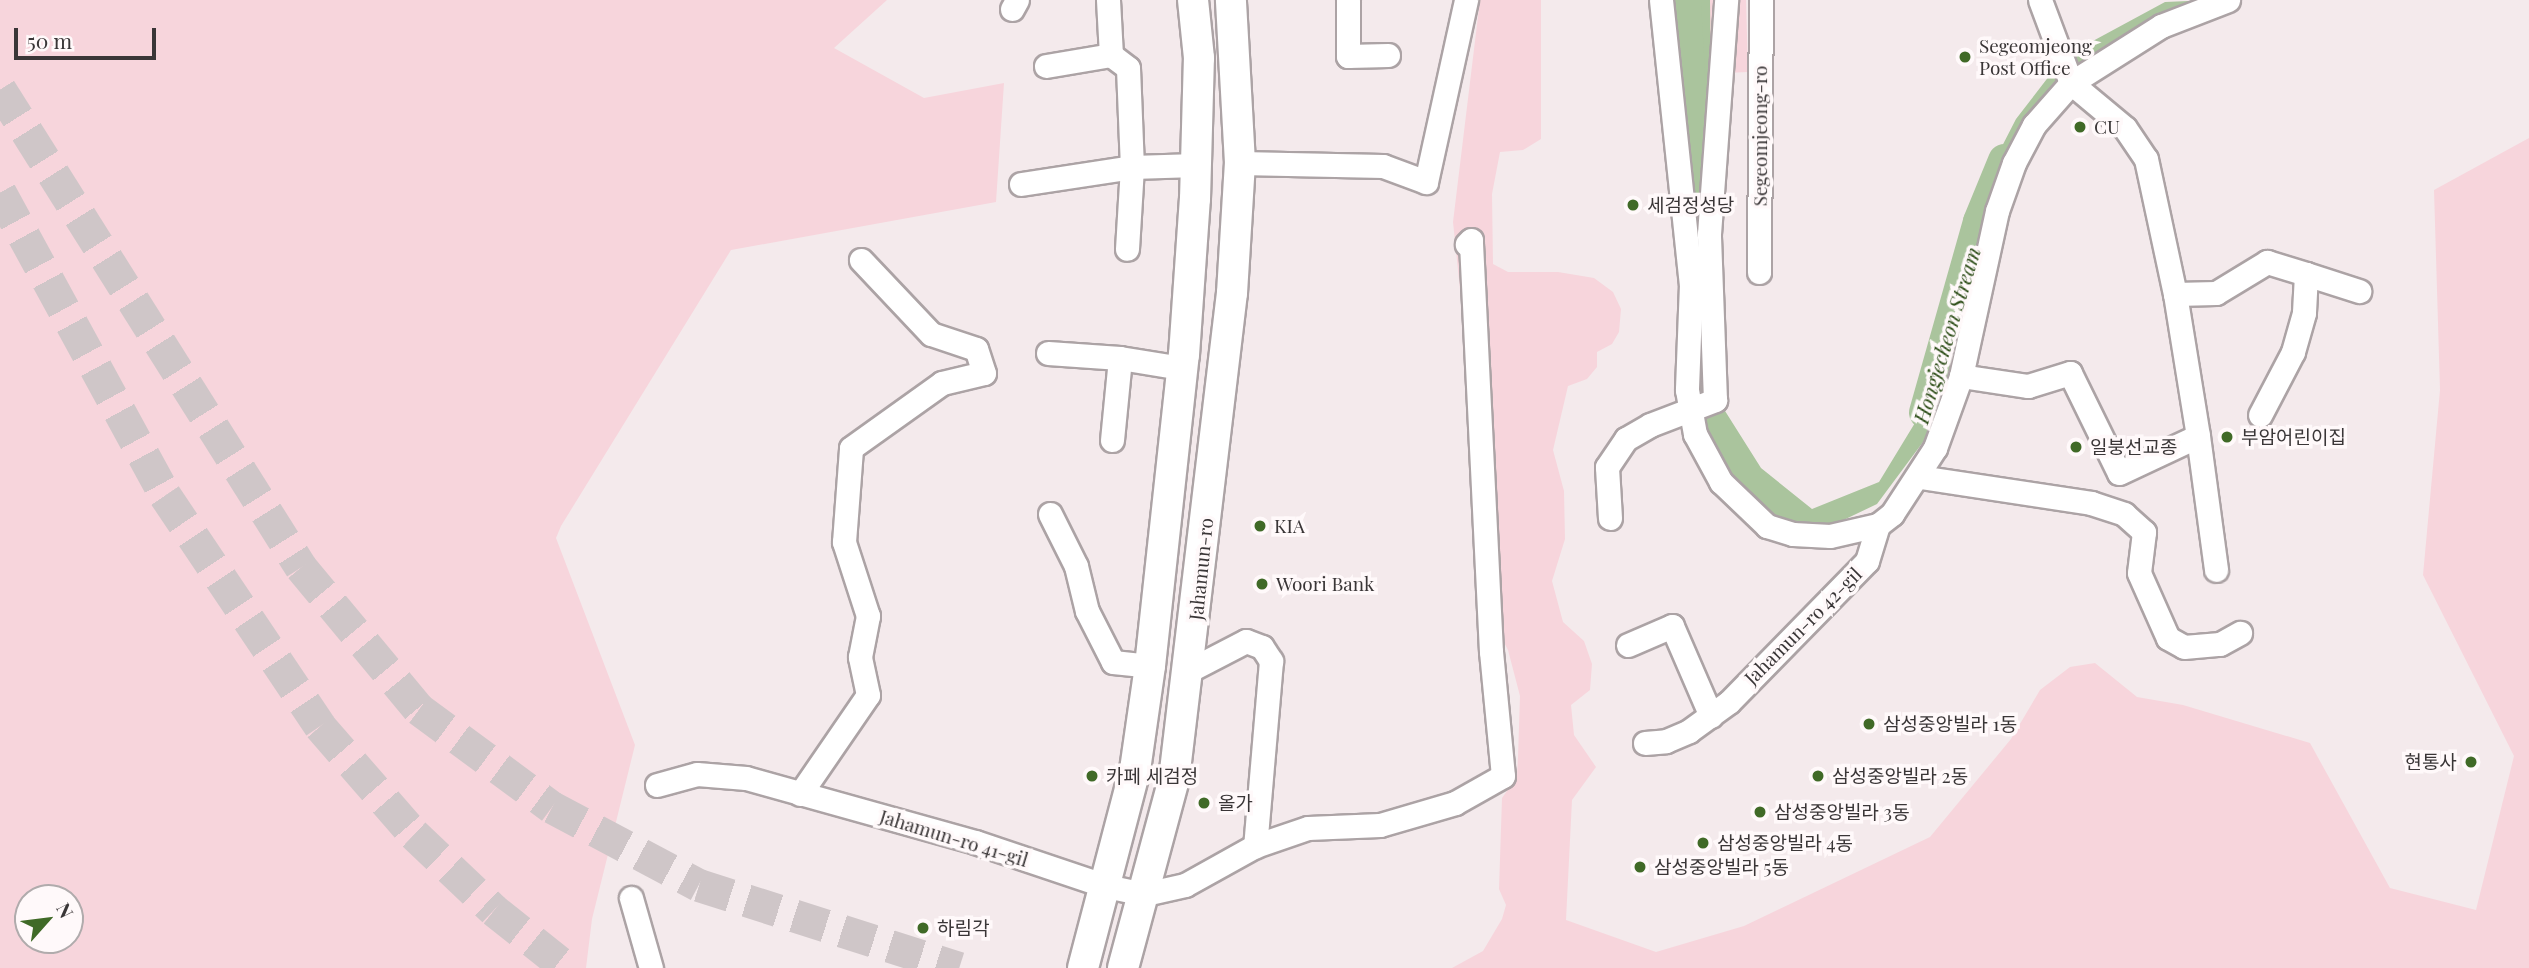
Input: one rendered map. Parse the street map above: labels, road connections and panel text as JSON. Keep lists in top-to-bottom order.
{
  "streets": {
    "main road": ["Jahamun-ro"],
    "street": ["Segeomjeong-ro", "Jahamun-ro 42-gil", "Jahamun-ro 41-gil"]
  },
  "crossings": [
    ["Jahamun-ro", "Jahamun-ro 41-gil"]
  ],
  "water": ["Hongjecheon Stream"],
  "places": [
    "Segeomjeong Post Office",
    "CU",
    "세검정성당",
    "부암어린이집",
    "일붕선교종",
    "KIA",
    "Woori Bank",
    "삼성중앙빌라 1동",
    "현통사",
    "카페 세검정",
    "삼성중앙빌라 2동",
    "올가",
    "삼성중앙빌라 3동",
    "삼성중앙빌라 4동",
    "삼성중앙빌라 5동",
    "하림각"
  ],
  "scale_bar": "50 m",
  "north": "top right"
}
